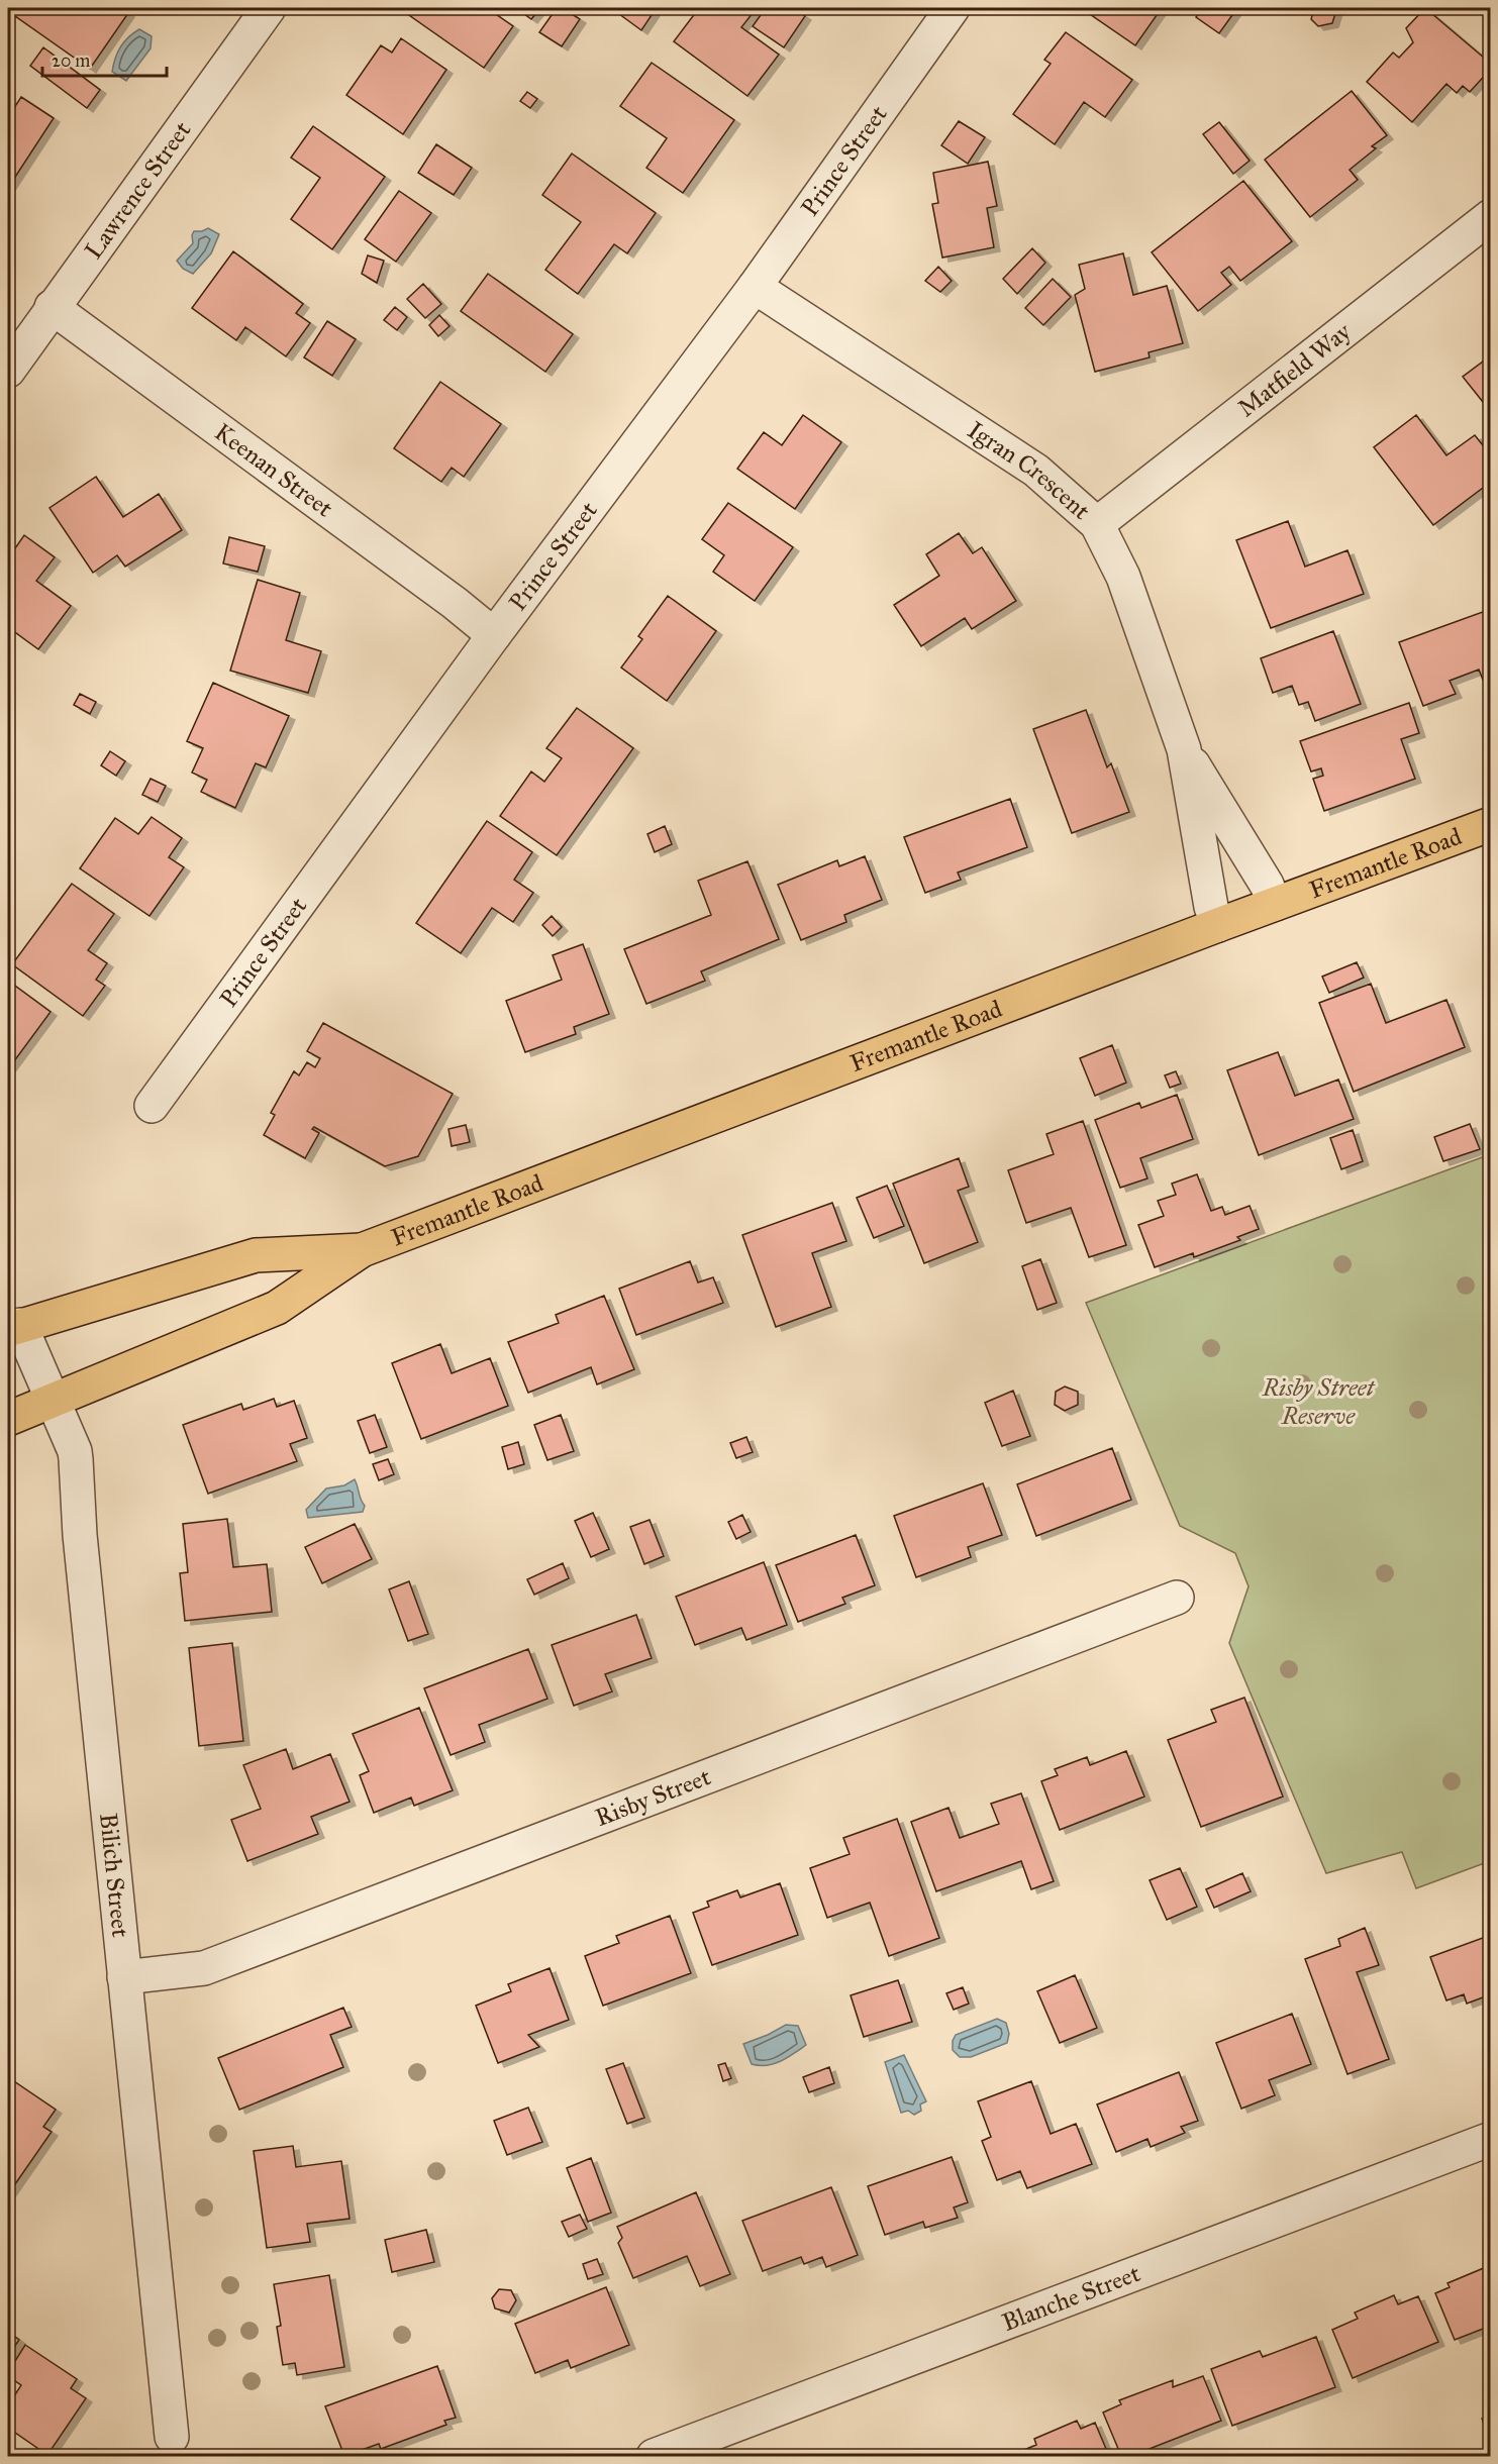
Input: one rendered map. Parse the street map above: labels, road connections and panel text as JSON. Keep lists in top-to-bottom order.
{
  "streets": {
    "main road": ["Fremantle Road"],
    "street": [
      "Prince Street",
      "Lawrence Street",
      "Matfield Way",
      "Keenan Street",
      "Igran Crescent",
      "Risby Street",
      "Bilich Street",
      "Blanche Street"
    ]
  },
  "crossings": [
    ["Prince Street", "Keenan Street"],
    ["Prince Street", "Igran Crescent"],
    ["Lawrence Street", "Keenan Street"],
    ["Matfield Way", "Igran Crescent"],
    ["Igran Crescent", "Fremantle Road"],
    ["Fremantle Road", "Bilich Street"],
    ["Risby Street", "Bilich Street"]
  ],
  "parks": ["Risby Street Reserve"],
  "scale_bar": "20 m"
}
